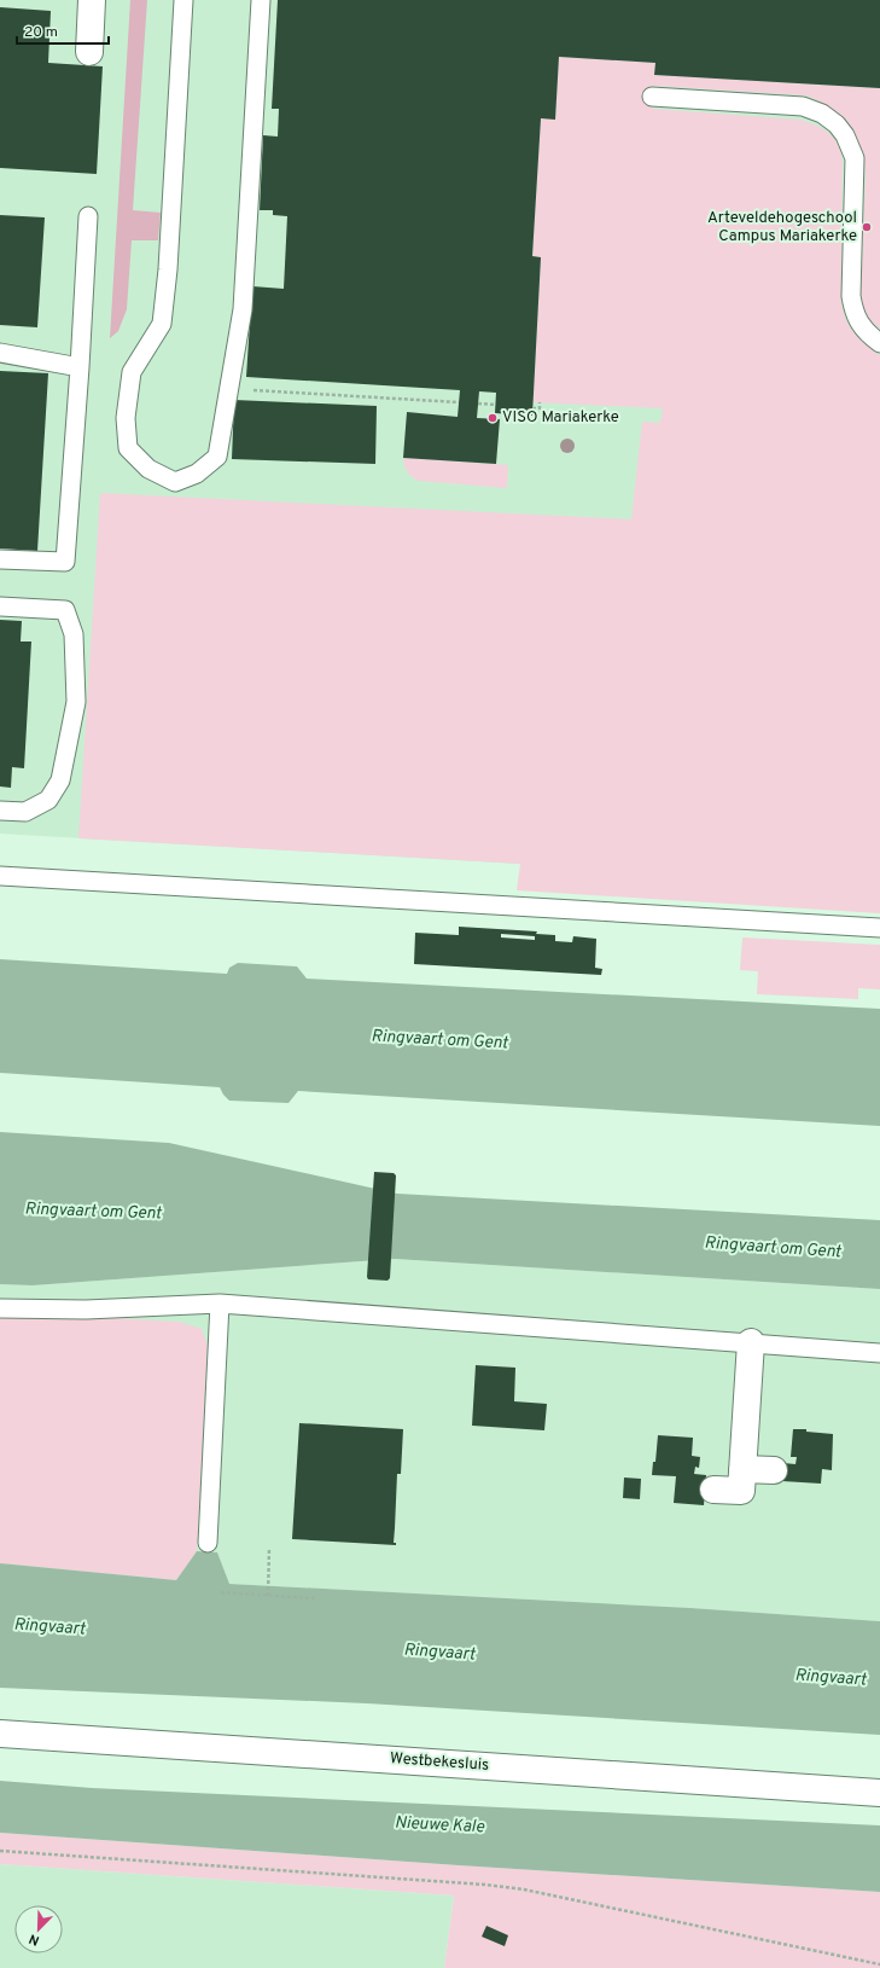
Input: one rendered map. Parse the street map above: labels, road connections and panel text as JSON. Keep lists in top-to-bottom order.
{
  "streets": {
    "street": ["Westbekesluis"]
  },
  "water": ["Ringvaart om Gent", "Ringvaart", "Nieuwe Kale"],
  "places": ["Arteveldehogeschool Campus Mariakerke", "VISO Mariakerke"],
  "scale_bar": "20 m",
  "north": "bottom left"
}
